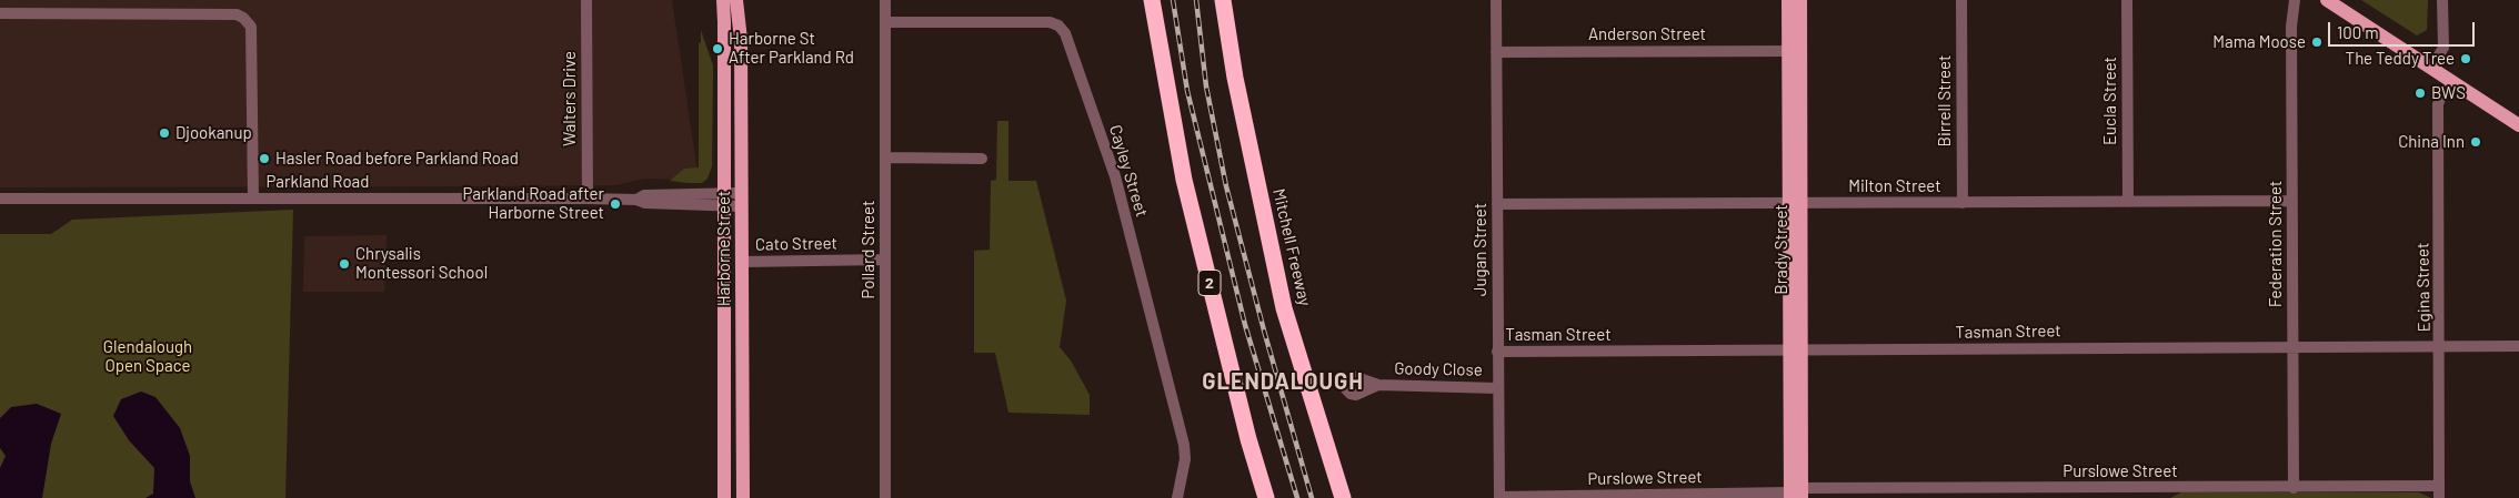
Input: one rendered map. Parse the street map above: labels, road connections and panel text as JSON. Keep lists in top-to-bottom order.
{
  "streets": {
    "highway": ["Mitchell Freeway", "2"],
    "main road": ["Harborne Street", "Brady Street"],
    "street": [
      "Anderson Street",
      "Walters Drive",
      "Birrell Street",
      "Eucla Street",
      "Cayley Street",
      "Parkland Road",
      "Milton Street",
      "Cato Street",
      "Federation Street",
      "Pollard Street",
      "Jugan Street",
      "Egina Street",
      "Tasman Street",
      "Goody Close",
      "Purslowe Street"
    ]
  },
  "crossings": [
    ["Anderson Street", "Jugan Street"],
    ["Anderson Street", "Brady Street"],
    ["Walters Drive", "Parkland Road"],
    ["Birrell Street", "Milton Street"],
    ["Eucla Street", "Milton Street"],
    ["Cayley Street", "Pollard Street"],
    ["Parkland Road", "Harborne Street"],
    ["Milton Street", "Federation Street"],
    ["Milton Street", "Jugan Street"],
    ["Milton Street", "Brady Street"],
    ["Cato Street", "Harborne Street"],
    ["Cato Street", "Pollard Street"],
    ["Federation Street", "Tasman Street"],
    ["Federation Street", "Purslowe Street"],
    ["Jugan Street", "Tasman Street"],
    ["Jugan Street", "Goody Close"],
    ["Jugan Street", "Purslowe Street"],
    ["Brady Street", "Tasman Street"],
    ["Brady Street", "Purslowe Street"],
    ["Egina Street", "Tasman Street"],
    ["Egina Street", "Purslowe Street"]
  ],
  "districts": ["GLENDALOUGH"],
  "parks": ["Glendalough Open Space"],
  "places": [
    "Mama Moose",
    "Harborne St After Parkland Rd",
    "The Teddy Tree",
    "BWS",
    "Djookanup",
    "China Inn",
    "Hasler Road before Parkland Road",
    "Parkland Road after Harborne Street",
    "Chrysalis Montessori School"
  ],
  "scale_bar": "100 m"
}
